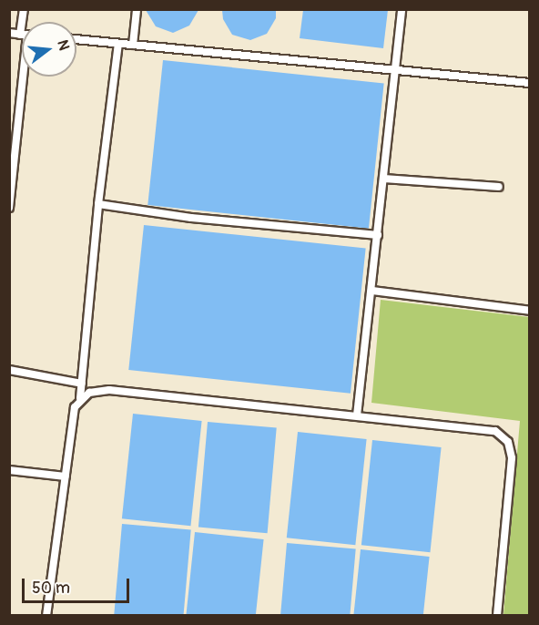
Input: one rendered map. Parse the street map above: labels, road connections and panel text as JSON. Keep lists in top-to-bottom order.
{
  "scale_bar": "50 m",
  "north": "right"
}
